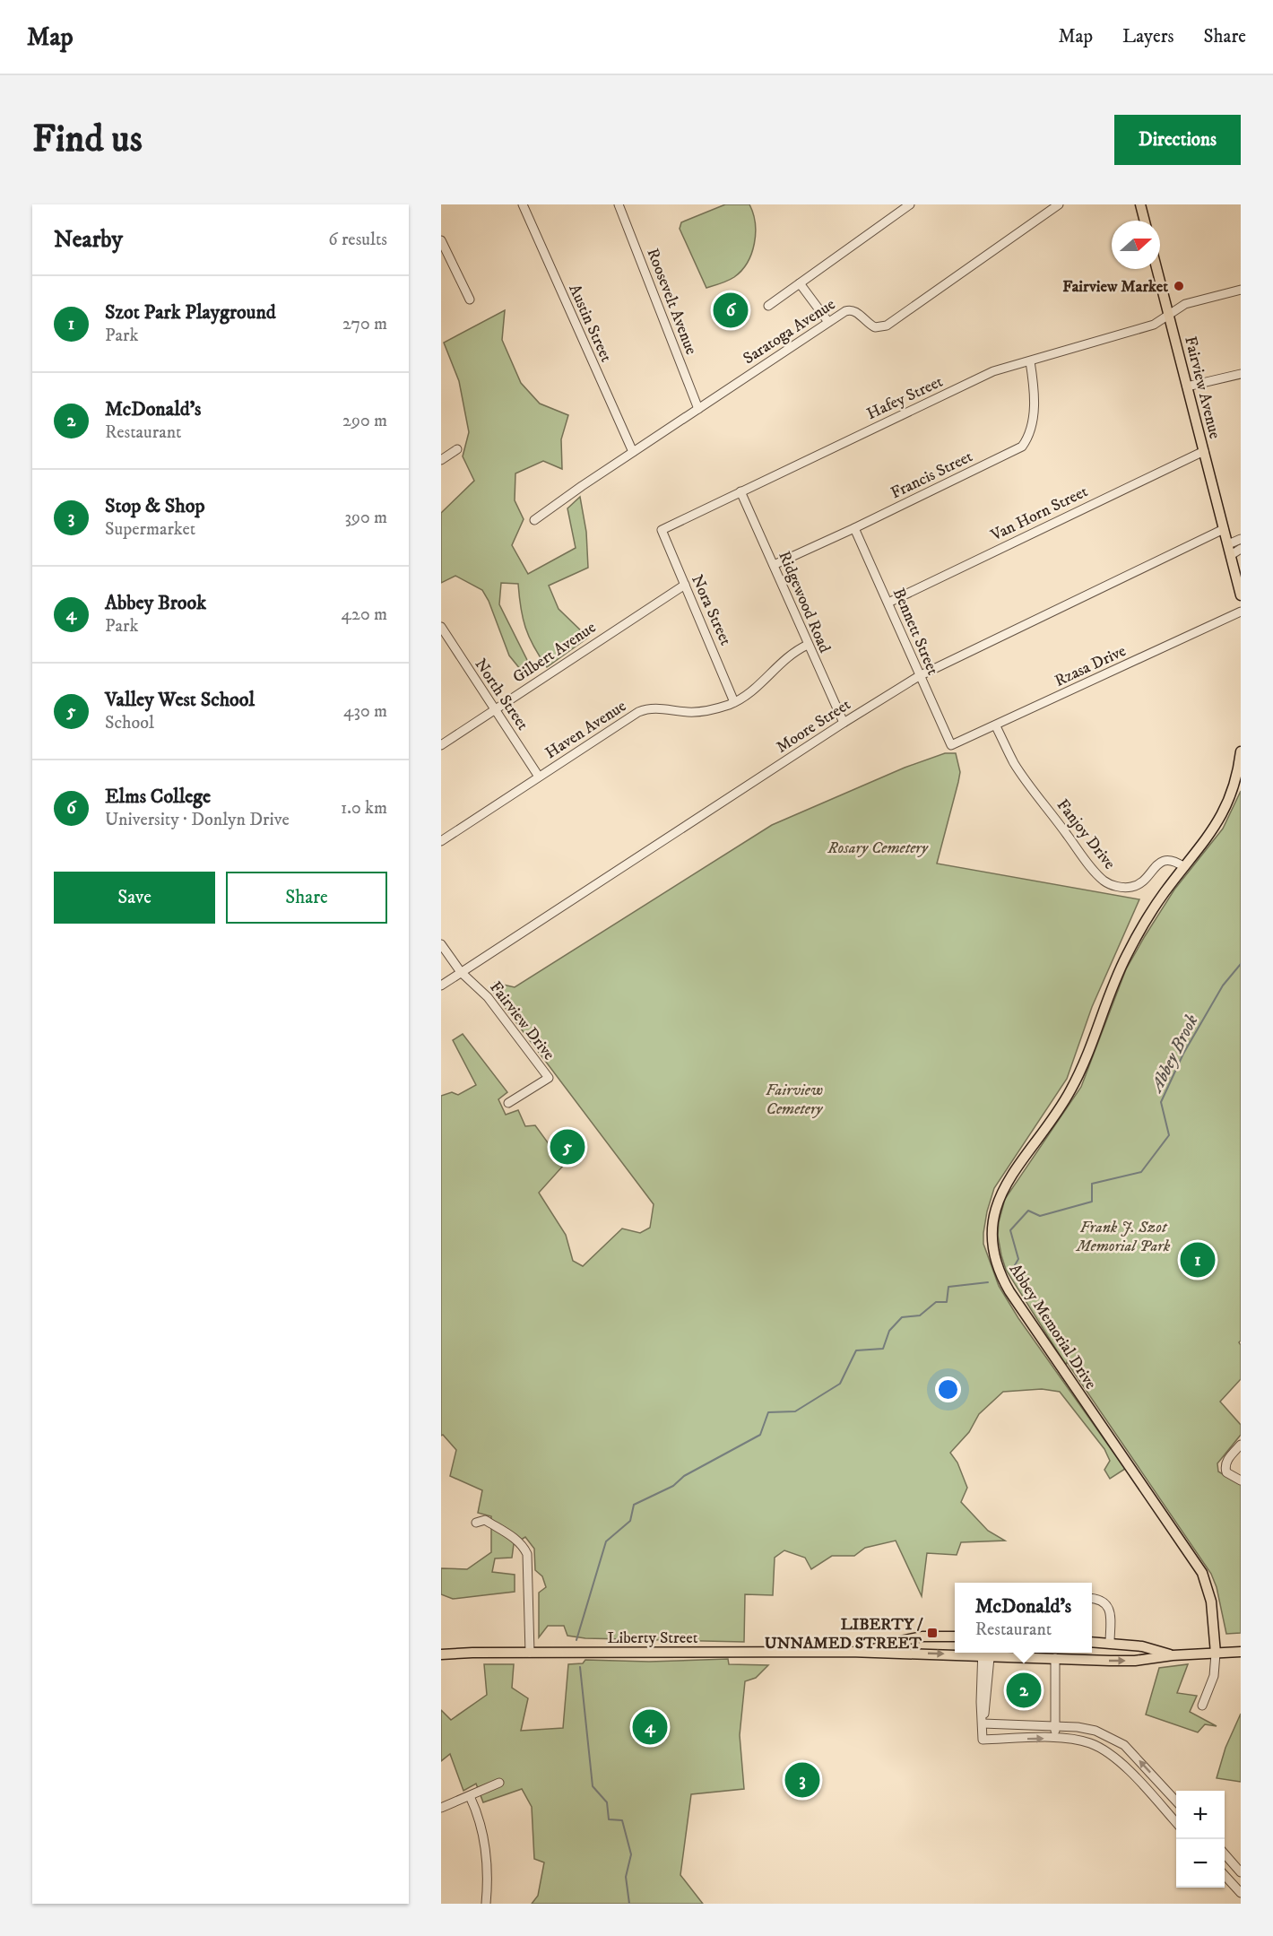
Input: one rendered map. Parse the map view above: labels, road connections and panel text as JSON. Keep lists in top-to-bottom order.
{
  "streets": {
    "main road": ["Fairview Avenue", "Abbey Memorial Drive", "Liberty Street"],
    "street": [
      "Roosevelt Avenue",
      "Austin Street",
      "Saratoga Avenue",
      "Hafey Street",
      "Francis Street",
      "Van Horn Street",
      "Ridgewood Road",
      "Nora Street",
      "Bennett Street",
      "Gilbert Avenue",
      "Rzasa Drive",
      "North Street",
      "Moore Street",
      "Haven Avenue",
      "Fanjoy Drive",
      "Fairview Drive"
    ]
  },
  "crossings": [
    ["Roosevelt Avenue", "Saratoga Avenue"],
    ["Austin Street", "Saratoga Avenue"],
    ["Fairview Avenue", "Hafey Street"],
    ["Fairview Avenue", "Van Horn Street"],
    ["Fairview Avenue", "Moore Street"],
    ["Hafey Street", "Francis Street"],
    ["Hafey Street", "Ridgewood Road"],
    ["Hafey Street", "Nora Street"],
    ["Francis Street", "Ridgewood Road"],
    ["Francis Street", "Bennett Street"],
    ["Van Horn Street", "Bennett Street"],
    ["Ridgewood Road", "Moore Street"],
    ["Ridgewood Road", "Haven Avenue"],
    ["Nora Street", "Gilbert Avenue"],
    ["Nora Street", "Haven Avenue"],
    ["Bennett Street", "Rzasa Drive"],
    ["Bennett Street", "Moore Street"],
    ["Gilbert Avenue", "North Street"],
    ["Rzasa Drive", "Fanjoy Drive"],
    ["North Street", "Haven Avenue"],
    ["Moore Street", "Fairview Drive"],
    ["Fanjoy Drive", "Abbey Memorial Drive"]
  ],
  "water": ["Abbey Brook"],
  "parks": ["Rosary Cemetery", "Fairview Cemetery", "Frank J. Szot Memorial Park"],
  "places": {
    "other": ["Fairview Market"],
    "transit": ["LIBERTY / UNNAMED STREET"]
  },
  "north": "right",
  "page": {
    "header": "Map",
    "nav": ["Map", "Layers", "Share"],
    "buttons": [
      "Directions",
      ["Save", "Share"]
    ],
    "title": "Find us",
    "heading": ["Nearby", "6 results"],
    "list": [
      {
        "mark": "1",
        "name": "Szot Park Playground",
        "note": "Park",
        "value": "270 m"
      },
      {
        "mark": "2",
        "name": "McDonald's",
        "note": "Restaurant",
        "value": "290 m"
      },
      {
        "mark": "3",
        "name": "Stop & Shop",
        "note": "Supermarket",
        "value": "390 m"
      },
      {
        "mark": "4",
        "name": "Abbey Brook",
        "note": "Park",
        "value": "420 m"
      },
      {
        "mark": "5",
        "name": "Valley West School",
        "note": "School",
        "value": "430 m"
      },
      {
        "mark": "6",
        "name": "Elms College",
        "note": "University · Donlyn Drive",
        "value": "1.0 km"
      }
    ],
    "pins": [
      "6",
      "5",
      "1",
      "2",
      "4",
      "3"
    ],
    "popup": ["McDonald's", "Restaurant"],
    "map_buttons": ["+", "−"]
  }
}
